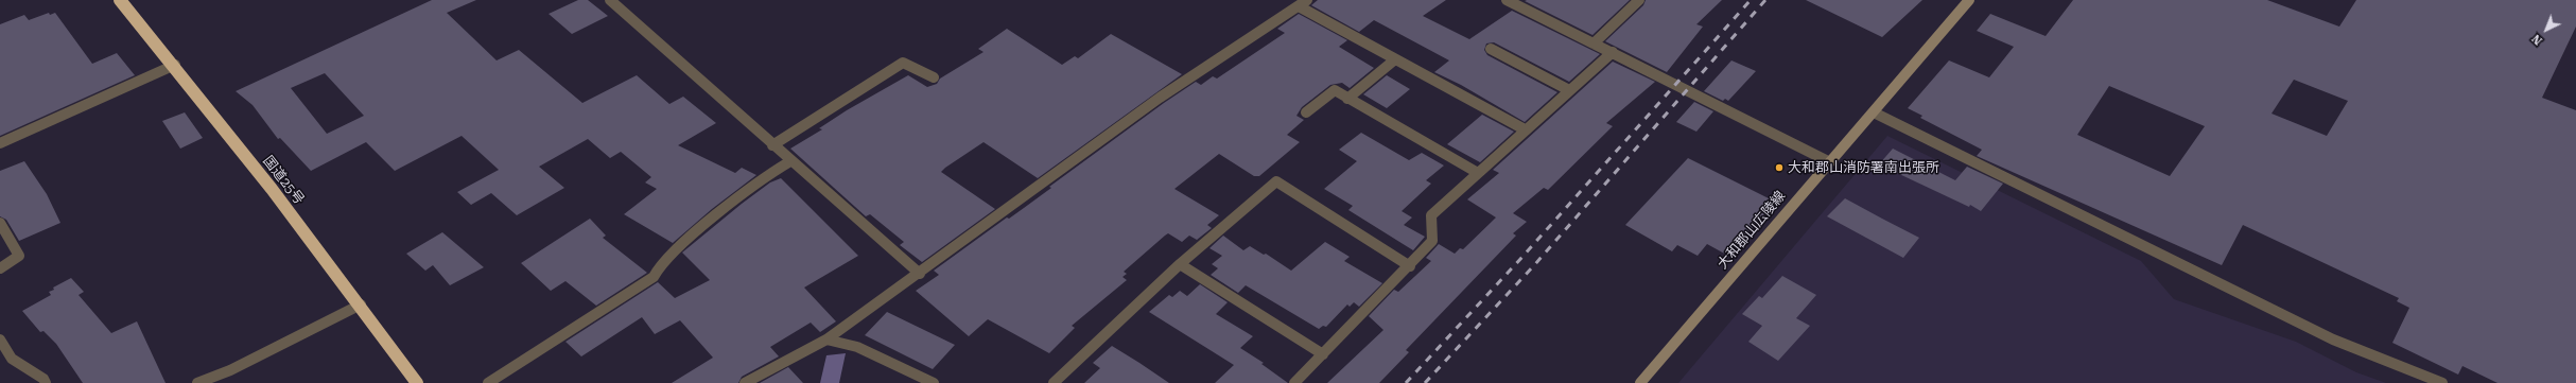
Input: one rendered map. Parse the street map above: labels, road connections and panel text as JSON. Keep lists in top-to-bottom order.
{
  "streets": {
    "highway": ["国道25号"],
    "main road": ["大和郡山広陵線"]
  },
  "places": ["大和郡山消防署南出張所"],
  "north": "bottom left"
}
